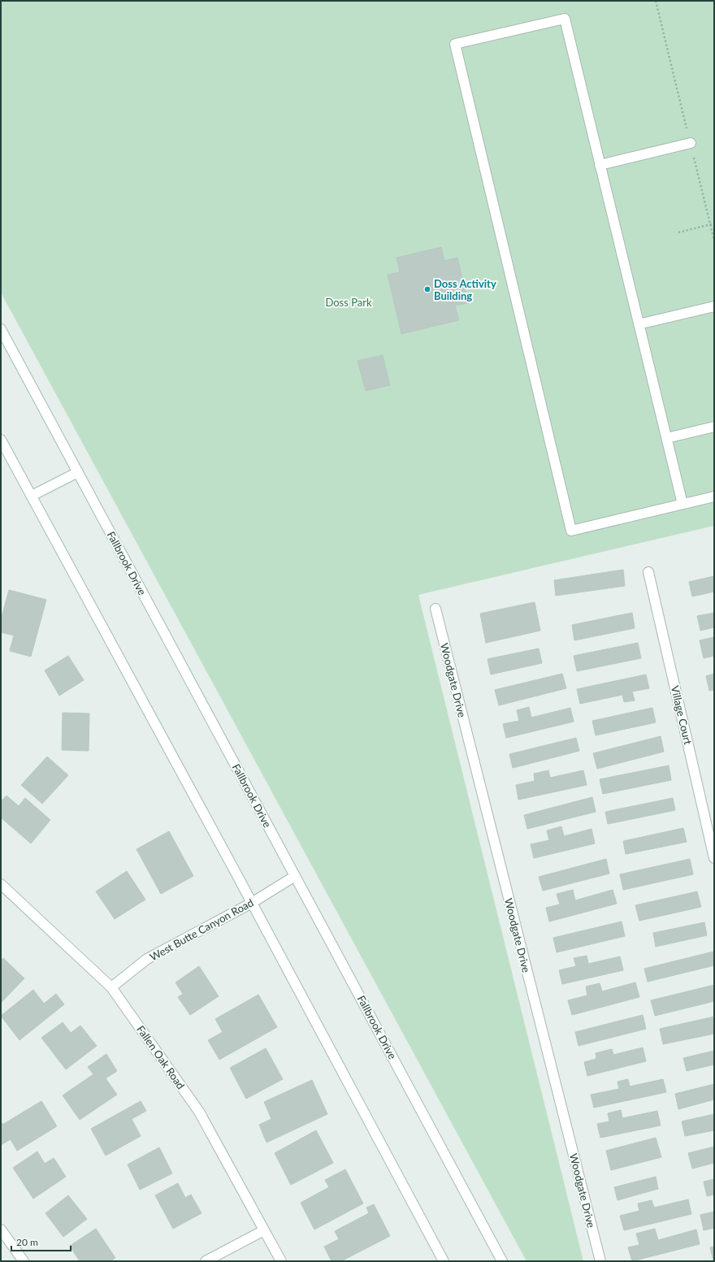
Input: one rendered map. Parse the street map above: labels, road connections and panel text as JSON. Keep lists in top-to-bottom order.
{
  "streets": {
    "main road": [
      "Fallbrook Drive",
      "Woodgate Drive",
      "Village Court",
      "West Butte Canyon Road",
      "Fallen Oak Road"
    ]
  },
  "crossings": [
    ["Fallbrook Drive", "West Butte Canyon Road"],
    ["West Butte Canyon Road", "Fallen Oak Road"]
  ],
  "parks": ["Doss Park"],
  "places": ["Doss Activity Building"],
  "scale_bar": "20 m"
}
